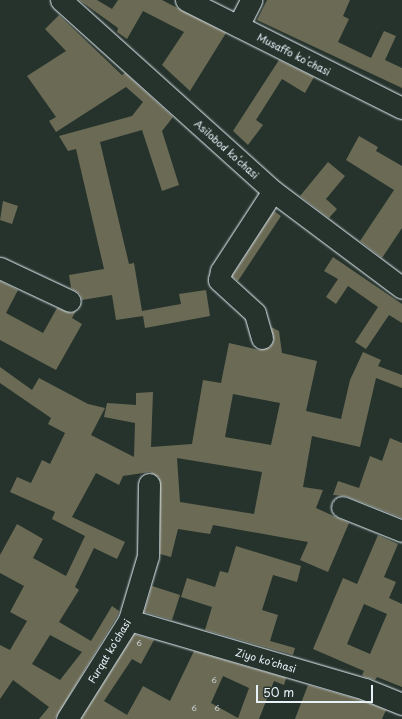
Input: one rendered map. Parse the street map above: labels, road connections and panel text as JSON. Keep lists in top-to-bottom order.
{
  "streets": {
    "street": [
      "Musaffo koʻchasi",
      "Asilobod koʻchasi",
      "Furqat koʻchasi",
      "Ziyo koʻchasi"
    ]
  },
  "crossings": [
    ["Furqat koʻchasi", "Ziyo koʻchasi"]
  ],
  "house_numbers": [
    "6",
    "6",
    "6",
    "6"
  ],
  "scale_bar": "50 m"
}
